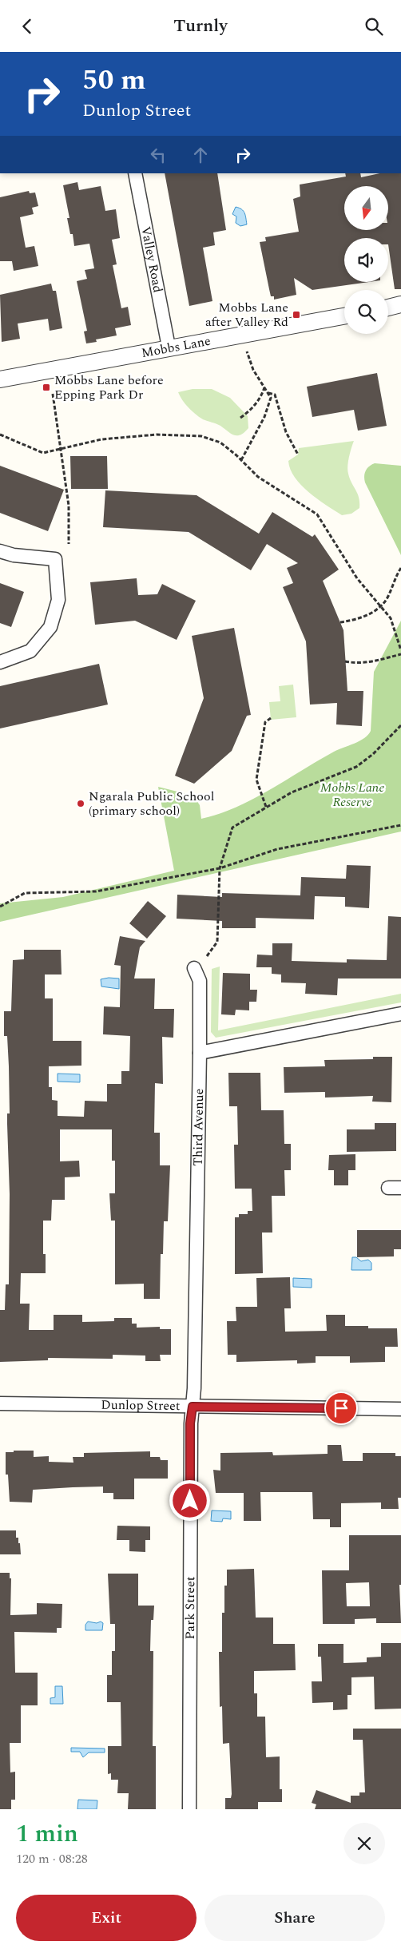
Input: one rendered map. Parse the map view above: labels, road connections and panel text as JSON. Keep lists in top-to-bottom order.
{
  "streets": {
    "street": [
      "Valley Road",
      "Mobbs Lane",
      "Third Avenue",
      "Dunlop Street",
      "Park Street"
    ]
  },
  "crossings": [
    ["Valley Road", "Mobbs Lane"],
    ["Third Avenue", "Dunlop Street"],
    ["Third Avenue", "Park Street"],
    ["Dunlop Street", "Park Street"]
  ],
  "parks": ["Mobbs Lane Reserve"],
  "places": {
    "transit": ["Mobbs Lane after Valley Rd", "Mobbs Lane before Epping Park Dr"],
    "other": ["Ngarala Public School (primary school)"]
  },
  "north": "bottom",
  "page": {
    "header": "Turnly",
    "turn": ["50 m", "Dunlop Street"],
    "heading": ["1 min", "120 m · 08:28"],
    "buttons": ["Exit", "Share"]
  }
}
